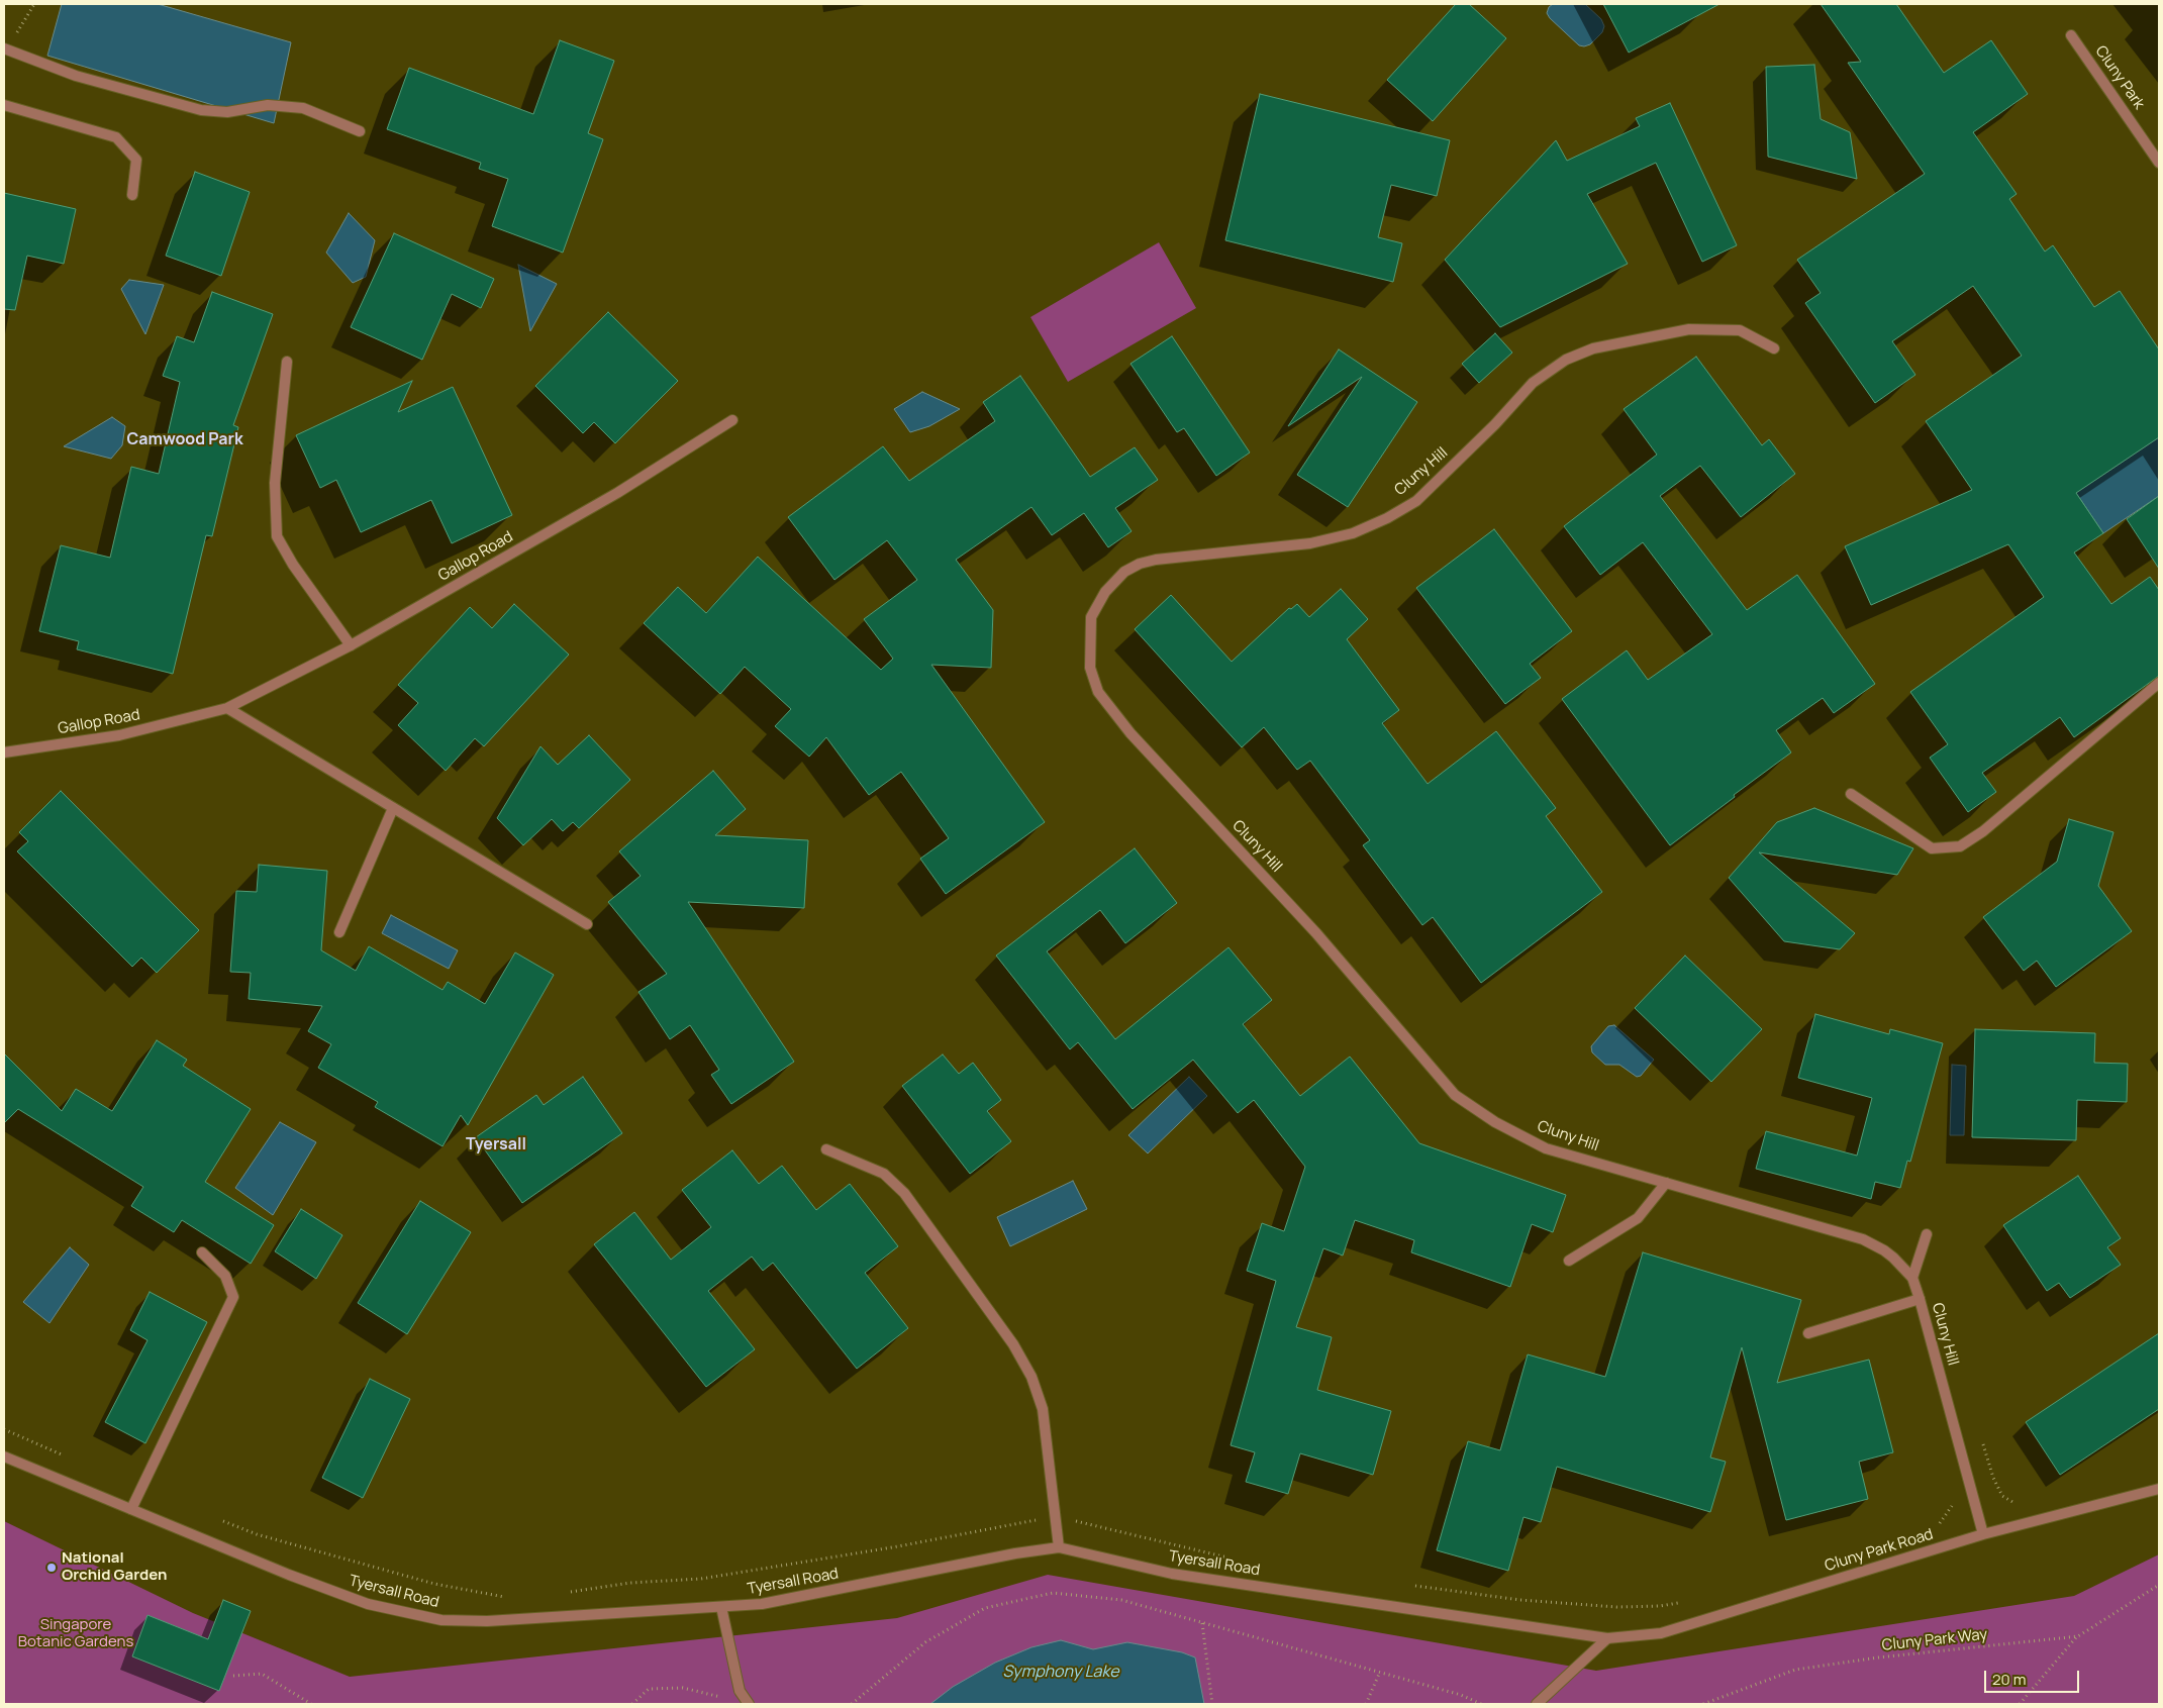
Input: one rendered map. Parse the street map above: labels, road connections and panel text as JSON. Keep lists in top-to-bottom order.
{
  "streets": {
    "street": [
      "Cluny Park",
      "Cluny Hill",
      "Gallop Road",
      "Cluny Park Road",
      "Tyersall Road"
    ],
    "path": ["Cluny Park Way"]
  },
  "crossings": [
    ["Cluny Hill", "Cluny Park Road"],
    ["Cluny Park Road", "Tyersall Road"]
  ],
  "districts": ["Camwood Park", "Tyersall"],
  "water": ["Symphony Lake"],
  "parks": ["Singapore Botanic Gardens"],
  "places": ["National Orchid Garden"],
  "scale_bar": "20 m"
}
